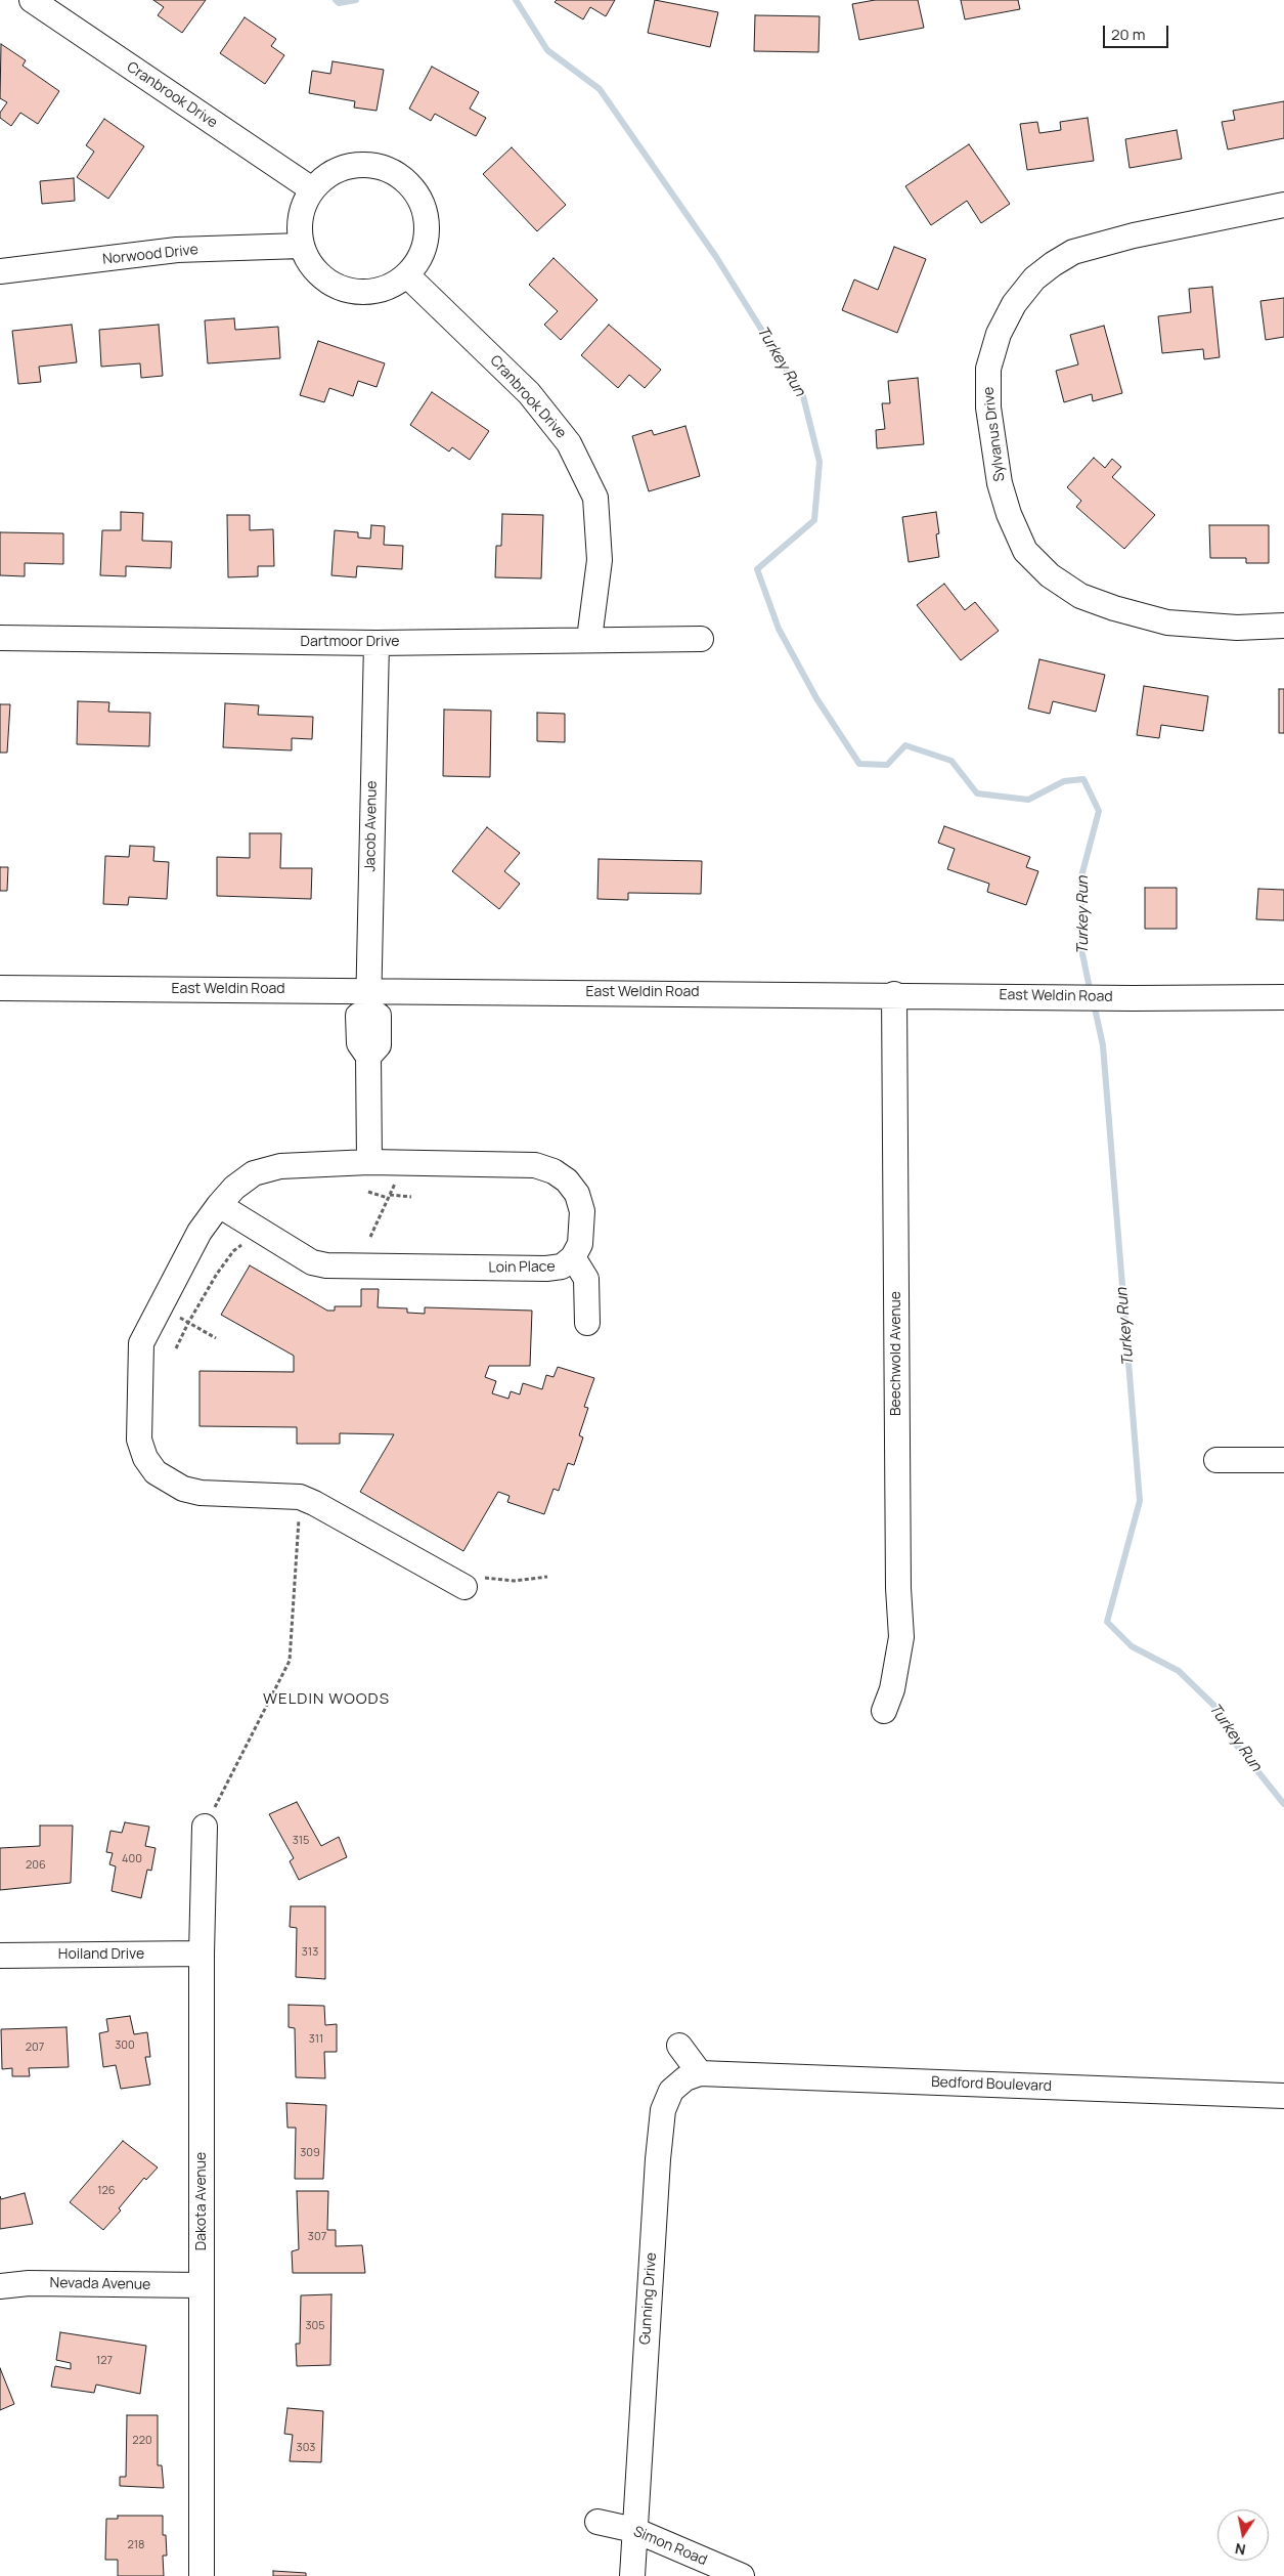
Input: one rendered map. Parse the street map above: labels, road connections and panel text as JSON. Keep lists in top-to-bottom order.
{
  "streets": {
    "street": [
      "Cranbrook Drive",
      "Norwood Drive",
      "Sylvanus Drive",
      "Dartmoor Drive",
      "Jacob Avenue",
      "East Weldin Road",
      "Loin Place",
      "Beechwold Avenue",
      "Hoiland Drive",
      "Bedford Boulevard",
      "Dakota Avenue",
      "Nevada Avenue",
      "Gunning Drive",
      "Simon Road"
    ]
  },
  "crossings": [
    ["Cranbrook Drive", "Norwood Drive"],
    ["Cranbrook Drive", "Dartmoor Drive"],
    ["Dartmoor Drive", "Jacob Avenue"],
    ["Jacob Avenue", "East Weldin Road"],
    ["Jacob Avenue", "Loin Place"],
    ["East Weldin Road", "Beechwold Avenue"],
    ["Hoiland Drive", "Dakota Avenue"],
    ["Bedford Boulevard", "Gunning Drive"],
    ["Dakota Avenue", "Nevada Avenue"],
    ["Gunning Drive", "Simon Road"]
  ],
  "districts": ["WELDIN WOODS"],
  "water": ["Turkey Run"],
  "house_numbers": [
    "315",
    "400",
    "206",
    "313",
    "311",
    "300",
    "207",
    "309",
    "126",
    "307",
    "305",
    "127",
    "220",
    "303",
    "218"
  ],
  "scale_bar": "20 m",
  "north": "bottom"
}
